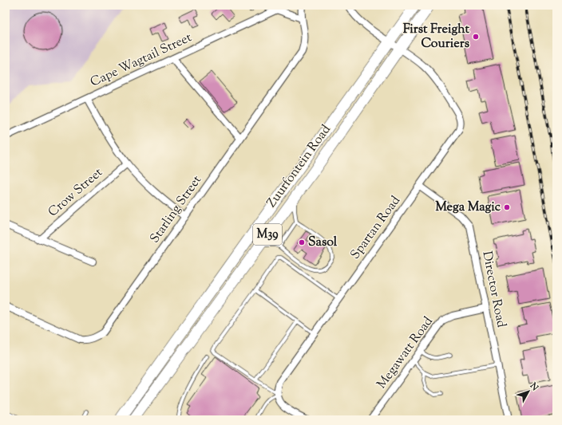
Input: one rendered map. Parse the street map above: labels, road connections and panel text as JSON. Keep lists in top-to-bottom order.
{
  "streets": {
    "main road": ["Zuurfontein Road", "M39"],
    "street": [
      "Cape Wagtail Street",
      "Crow Street",
      "Starling Street",
      "Spartan Road",
      "Director Road",
      "Megawatt Road"
    ]
  },
  "crossings": [
    ["Zuurfontein Road", "Spartan Road"],
    ["Spartan Road", "Director Road"],
    ["Director Road", "Megawatt Road"]
  ],
  "places": ["First Freight Couriers", "Mega Magic", "Sasol"],
  "north": "top right"
}
